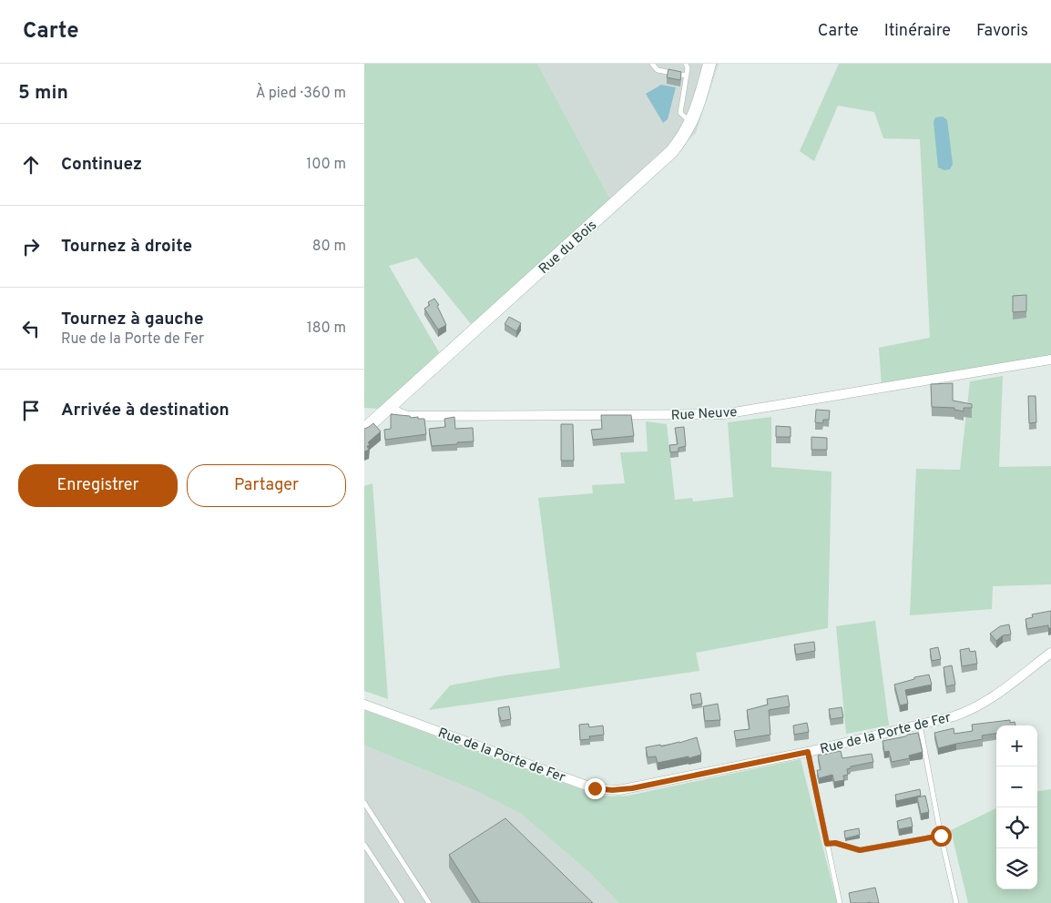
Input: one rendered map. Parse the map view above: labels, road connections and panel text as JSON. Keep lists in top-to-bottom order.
{
  "streets": {
    "street": ["Rue du Bois", "Rue Neuve", "Rue de la Porte de Fer"]
  },
  "crossings": [
    ["Rue du Bois", "Rue Neuve"]
  ],
  "page": {
    "header": "Carte",
    "nav": ["Carte", "Itinéraire", "Favoris"],
    "heading": ["5 min", "À pied · 360 m"],
    "list": [
      ["Continuez", "100 m"],
      ["Tournez à droite", "80 m"],
      ["Tournez à gauche", "Rue de la Porte de Fer", "180 m"],
      "Arrivée à destination"
    ],
    "buttons": ["Enregistrer", "Partager"],
    "map_buttons": ["+", "−"]
  }
}
